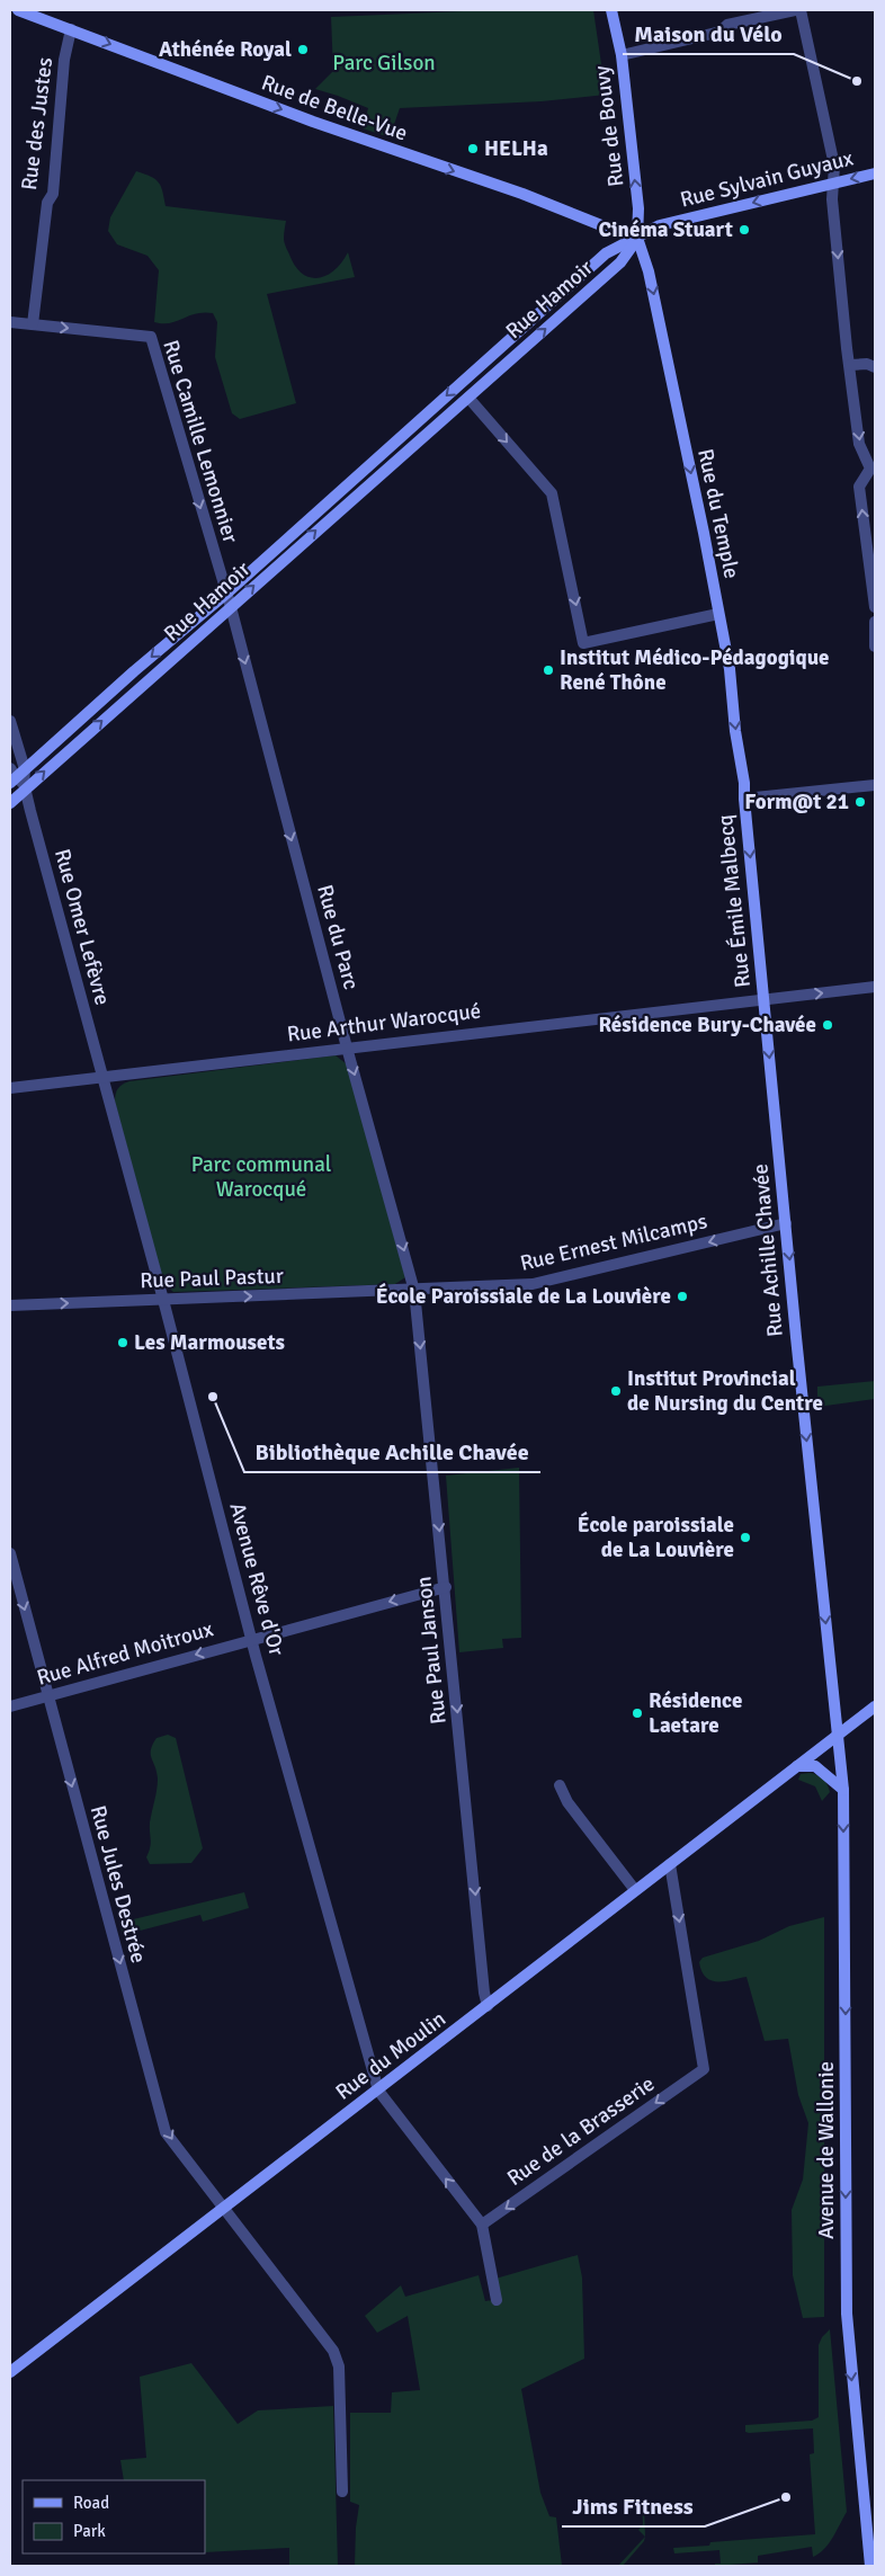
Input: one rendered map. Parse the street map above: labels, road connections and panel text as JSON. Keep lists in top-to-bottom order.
{
  "streets": {
    "street": [
      "Rue de Belle-Vue",
      "Rue des Justes",
      "Rue de Bouvy",
      "Rue Sylvain Guyaux",
      "Rue Hamoir",
      "Rue Camille Lemonnier",
      "Rue du Temple",
      "Rue Émile Malbecq",
      "Rue Omer Lefèvre",
      "Rue du Parc",
      "Rue Arthur Warocqué",
      "Rue Ernest Milcamps",
      "Rue Achille Chavée",
      "Rue Paul Pastur",
      "Avenue Rêve d'Or",
      "Rue Paul Janson",
      "Rue Alfred Moitroux",
      "Rue Jules Destrée",
      "Rue du Moulin",
      "Rue de la Brasserie",
      "Avenue de Wallonie"
    ]
  },
  "crossings": [
    ["Rue de Belle-Vue", "Rue des Justes"],
    ["Rue de Belle-Vue", "Rue de Bouvy"],
    ["Rue de Belle-Vue", "Rue Sylvain Guyaux"],
    ["Rue de Belle-Vue", "Rue Hamoir"],
    ["Rue de Belle-Vue", "Rue du Temple"],
    ["Rue des Justes", "Rue Camille Lemonnier"],
    ["Rue de Bouvy", "Rue Sylvain Guyaux"],
    ["Rue de Bouvy", "Rue Hamoir"],
    ["Rue de Bouvy", "Rue du Temple"],
    ["Rue Sylvain Guyaux", "Rue Hamoir"],
    ["Rue Sylvain Guyaux", "Rue du Temple"],
    ["Rue Hamoir", "Rue Camille Lemonnier"],
    ["Rue Hamoir", "Rue du Temple"],
    ["Rue Hamoir", "Rue Omer Lefèvre"],
    ["Rue Hamoir", "Rue du Parc"],
    ["Rue Camille Lemonnier", "Rue du Parc"],
    ["Rue du Temple", "Rue Émile Malbecq"],
    ["Rue Émile Malbecq", "Rue Arthur Warocqué"],
    ["Rue Émile Malbecq", "Rue Achille Chavée"],
    ["Rue Omer Lefèvre", "Rue Arthur Warocqué"],
    ["Rue Omer Lefèvre", "Avenue Rêve d'Or"],
    ["Rue du Parc", "Rue Arthur Warocqué"],
    ["Rue du Parc", "Rue Ernest Milcamps"],
    ["Rue du Parc", "Rue Paul Pastur"],
    ["Rue du Parc", "Rue Paul Janson"],
    ["Rue Arthur Warocqué", "Rue Achille Chavée"],
    ["Rue Arthur Warocqué", "Avenue Rêve d'Or"],
    ["Rue Ernest Milcamps", "Rue Achille Chavée"],
    ["Rue Ernest Milcamps", "Rue Paul Pastur"],
    ["Rue Ernest Milcamps", "Rue Paul Janson"],
    ["Rue Achille Chavée", "Rue du Moulin"],
    ["Rue Achille Chavée", "Avenue de Wallonie"],
    ["Rue Paul Pastur", "Avenue Rêve d'Or"],
    ["Rue Paul Pastur", "Rue Paul Janson"],
    ["Avenue Rêve d'Or", "Rue Alfred Moitroux"],
    ["Avenue Rêve d'Or", "Rue du Moulin"],
    ["Rue Paul Janson", "Rue Alfred Moitroux"],
    ["Rue Paul Janson", "Rue du Moulin"],
    ["Rue Alfred Moitroux", "Rue Jules Destrée"],
    ["Rue Jules Destrée", "Rue du Moulin"],
    ["Rue du Moulin", "Rue de la Brasserie"],
    ["Rue du Moulin", "Avenue de Wallonie"]
  ],
  "one_way": [
    "Rue de Belle-Vue",
    "Rue de Bouvy",
    "Rue Sylvain Guyaux",
    "Rue Camille Lemonnier",
    "Rue du Temple",
    "Rue Émile Malbecq",
    "Rue du Parc",
    "Rue Ernest Milcamps",
    "Rue Achille Chavée",
    "Rue Paul Pastur",
    "Rue Paul Janson",
    "Rue Alfred Moitroux",
    "Rue Jules Destrée",
    "Rue de la Brasserie",
    "Avenue de Wallonie"
  ],
  "parks": ["Parc Gilson", "Parc communal Warocqué"],
  "places": [
    "Athénée Royal",
    "Maison du Vélo",
    "HELHa",
    "Cinéma Stuart",
    "Institut Médico-Pédagogique René Thône",
    "Form@t 21",
    "Résidence Bury-Chavée",
    "École Paroissiale de La Louvière",
    "Les Marmousets",
    "Institut Provincial de Nursing du Centre",
    "Bibliothèque Achille Chavée",
    "École paroissiale de La Louvière",
    "Résidence Laetare",
    "Jims Fitness"
  ],
  "legend": ["Road", "Park"]
}
